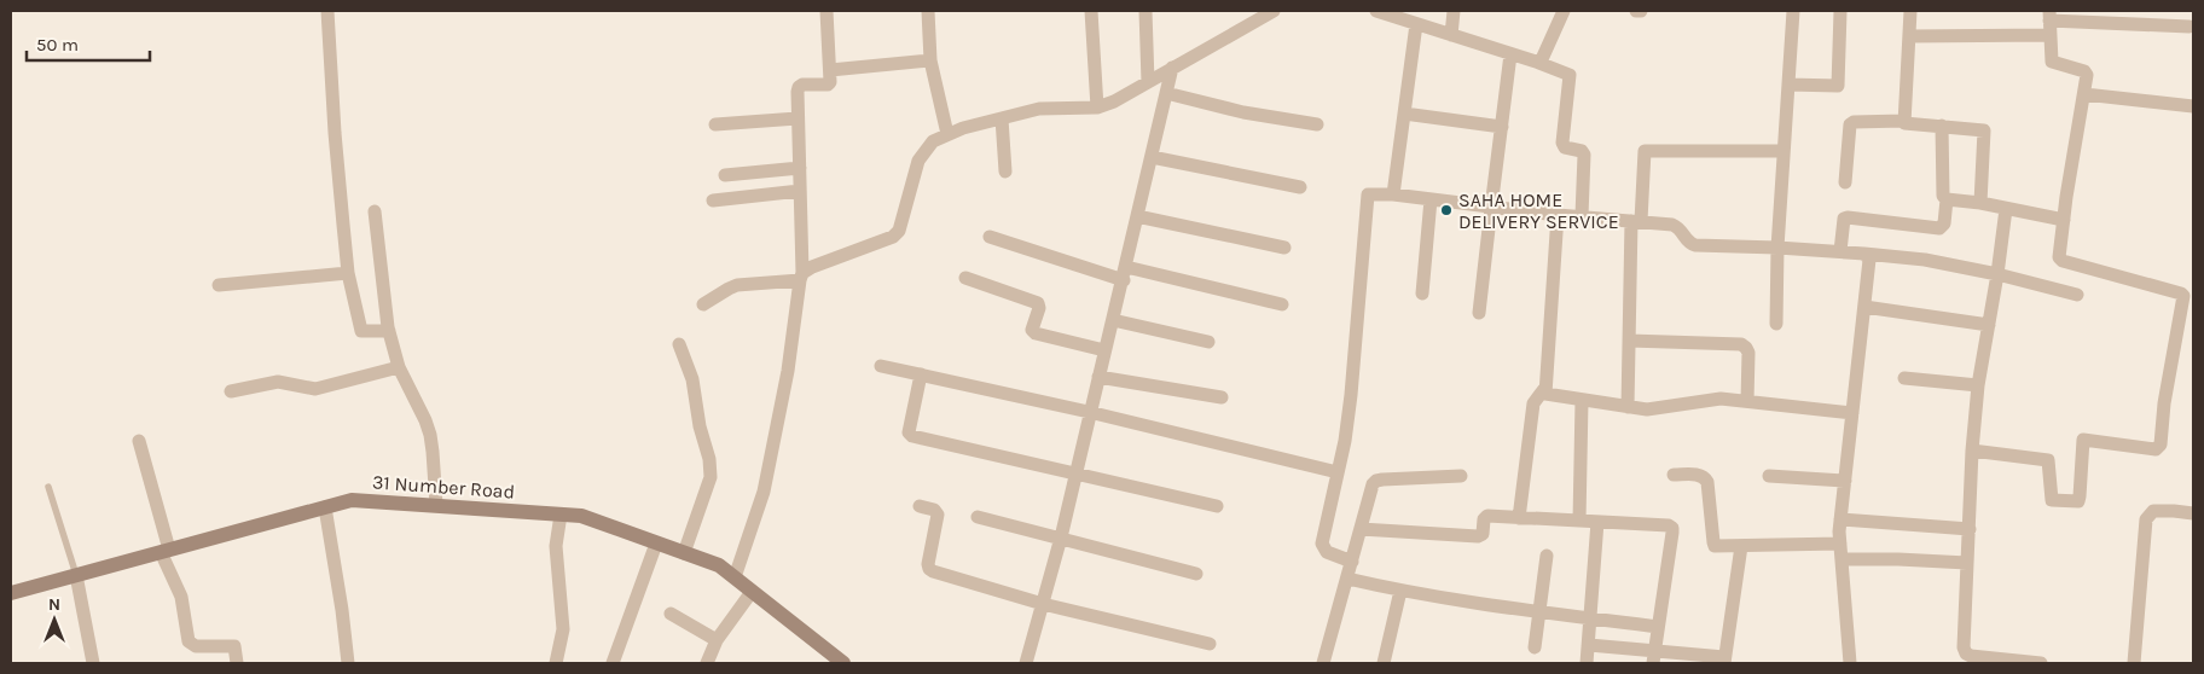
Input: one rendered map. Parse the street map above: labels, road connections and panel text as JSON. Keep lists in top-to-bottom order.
{
  "streets": {
    "main road": ["31 Number Road"]
  },
  "places": ["SAHA HOME DELIVERY SERVICE"],
  "scale_bar": "50 m",
  "north": "top"
}
